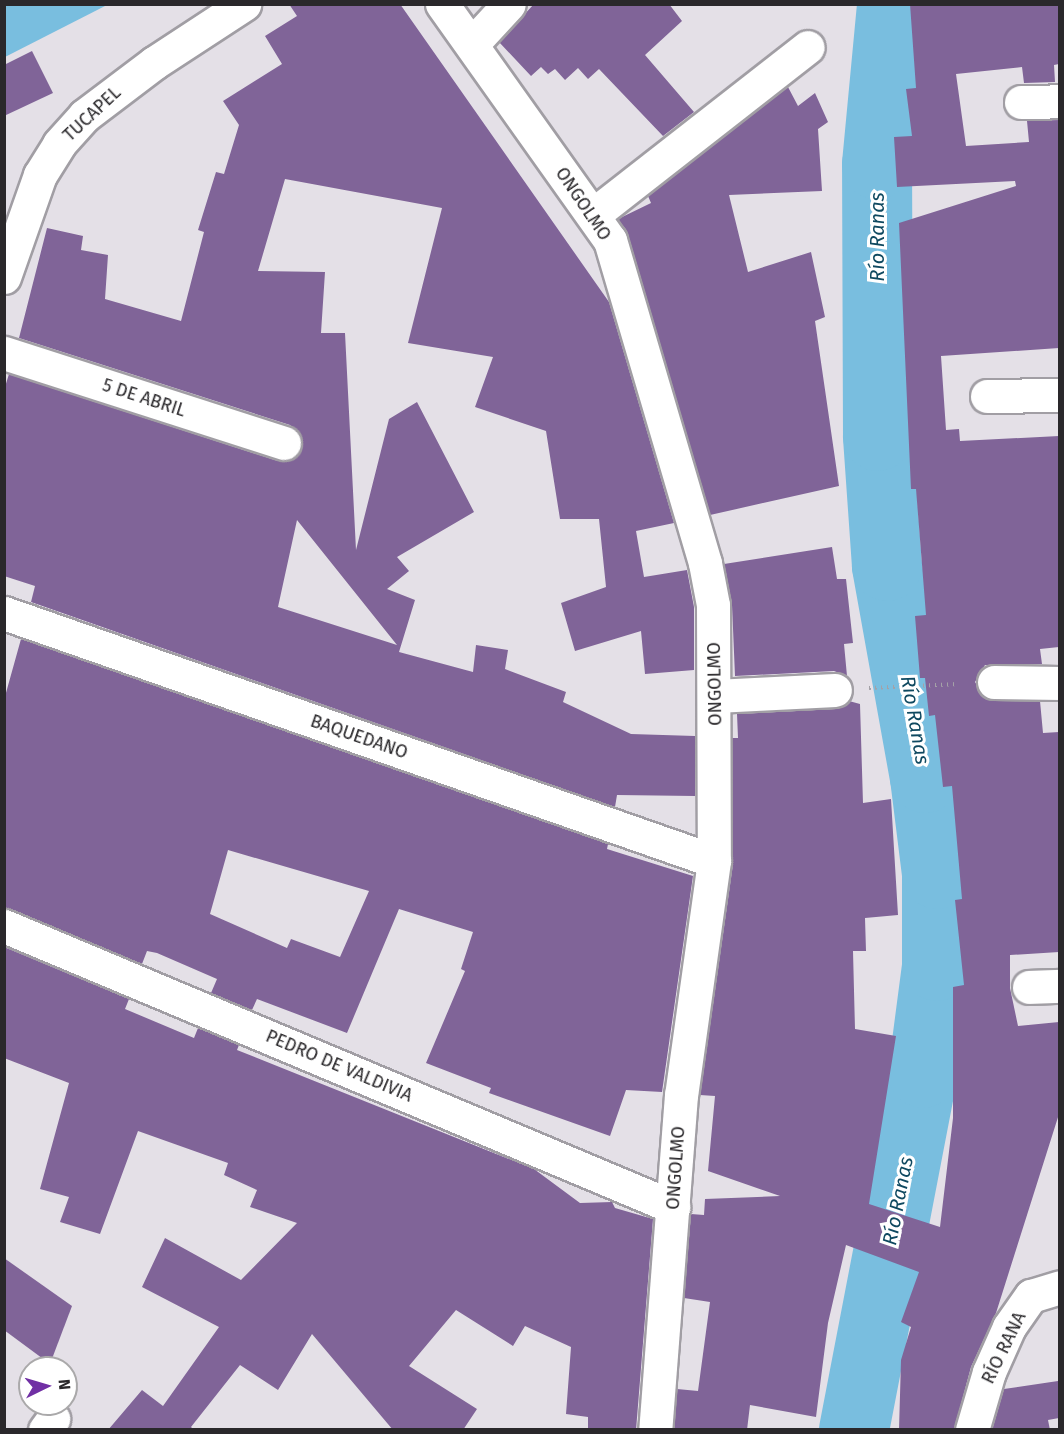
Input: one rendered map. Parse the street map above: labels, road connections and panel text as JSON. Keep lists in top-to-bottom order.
{
  "streets": {
    "street": [
      "TUCAPEL",
      "ONGOLMO",
      "5 DE ABRIL",
      "BAQUEDANO",
      "PEDRO DE VALDIVIA",
      "RÍO RANA"
    ]
  },
  "crossings": [
    ["ONGOLMO", "BAQUEDANO"],
    ["ONGOLMO", "PEDRO DE VALDIVIA"]
  ],
  "water": ["Río Ranas"],
  "north": "right"
}
